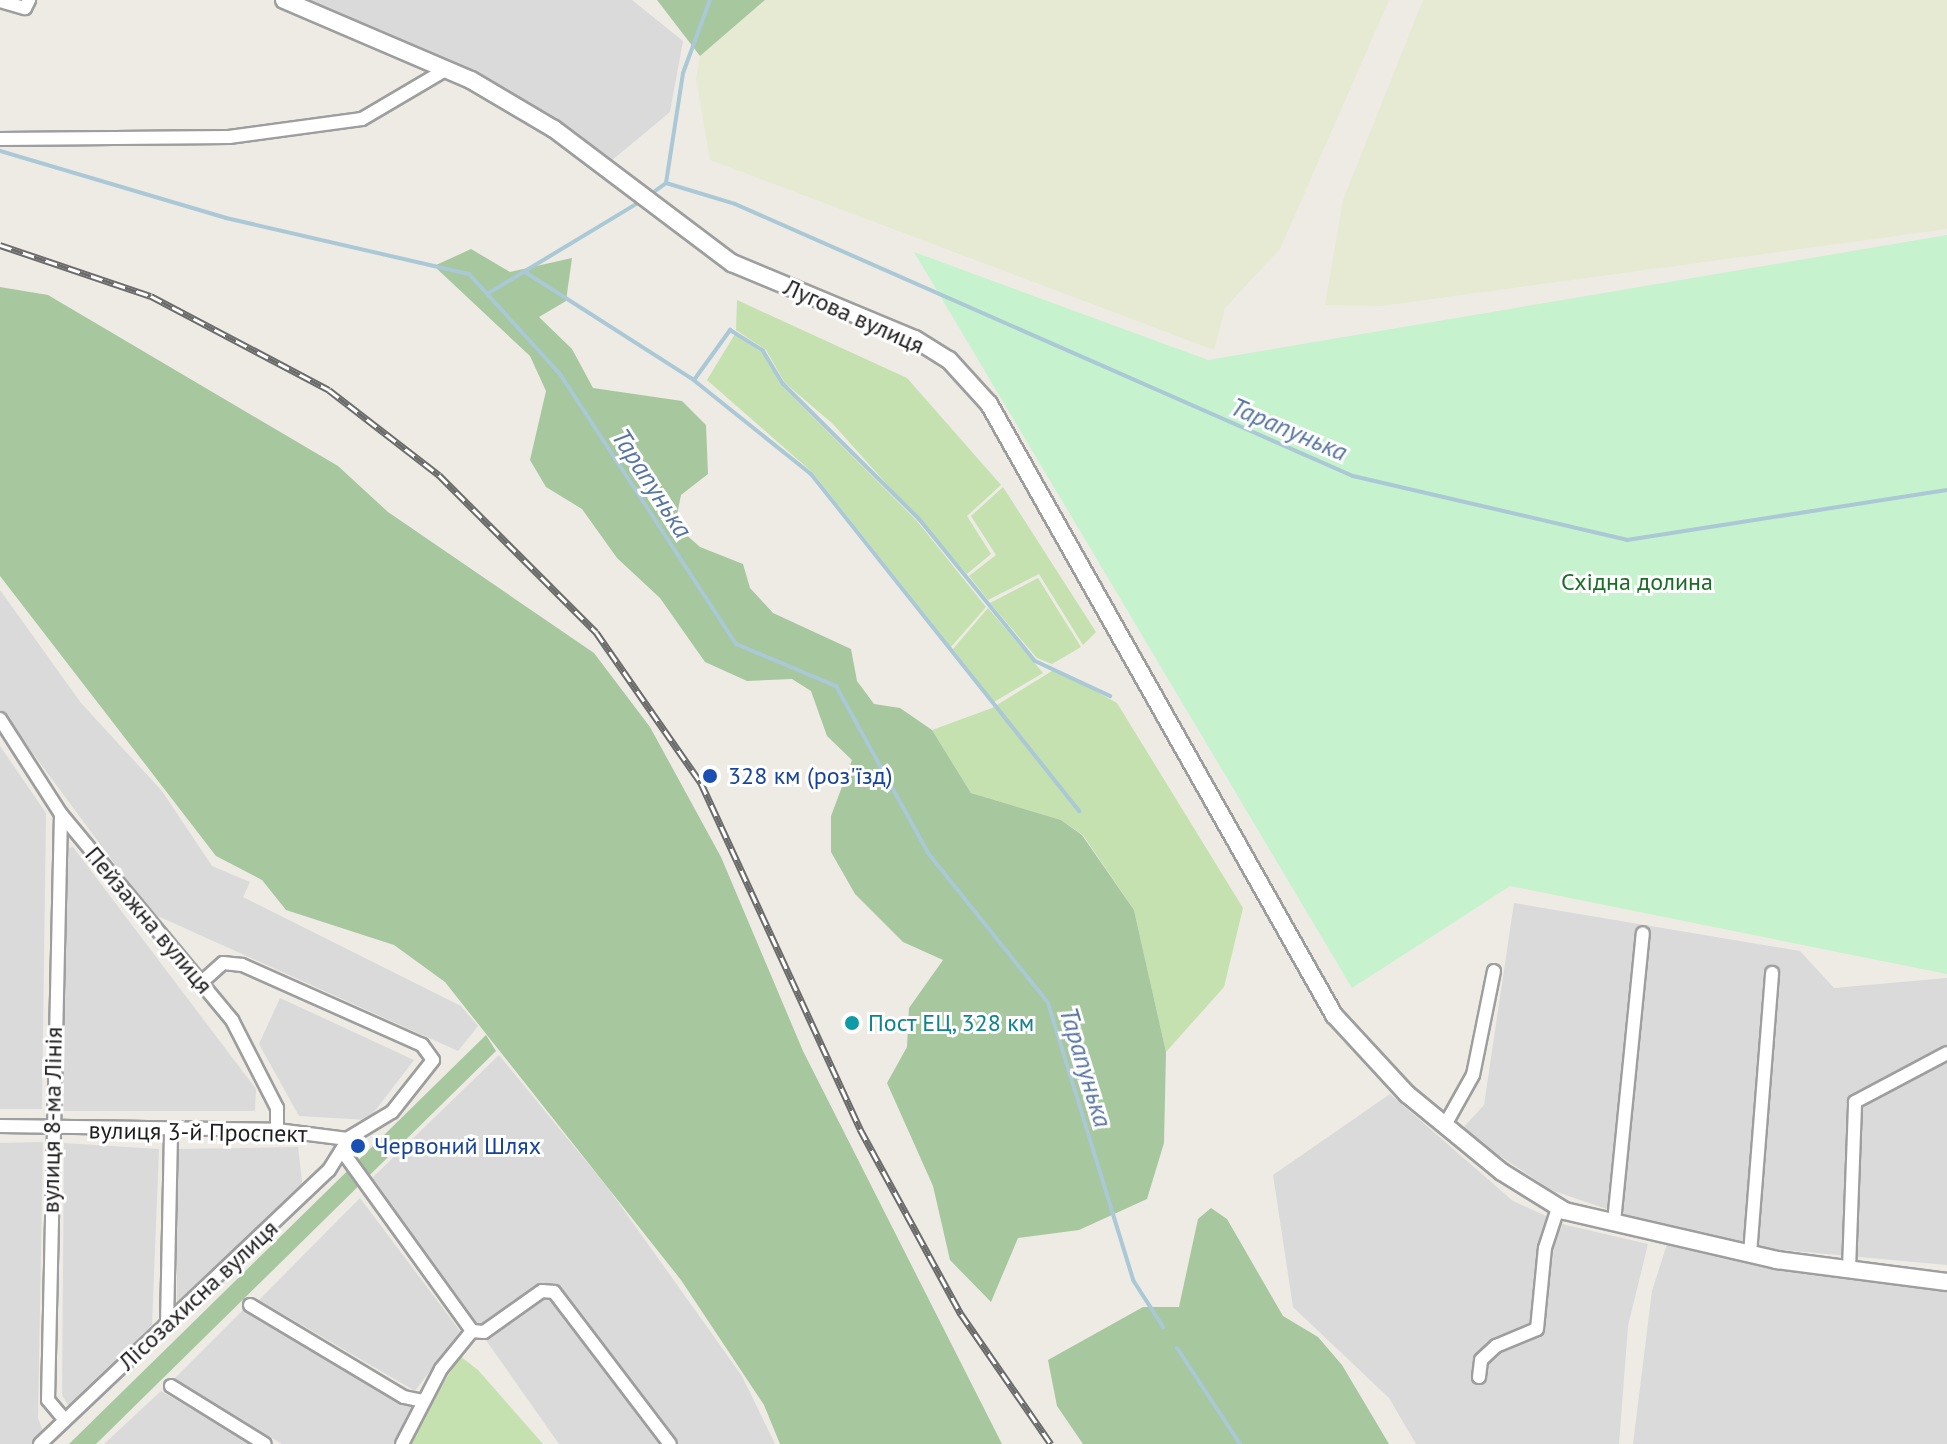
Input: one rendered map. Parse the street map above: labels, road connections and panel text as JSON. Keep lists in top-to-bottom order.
{
  "streets": {
    "street": [
      "Лугова вулиця",
      "Пейзажна вулиця",
      "вулиця 8-ма Лінія",
      "вулиця 3-й Проспект",
      "Лісозахисна вулиця"
    ]
  },
  "crossings": [
    ["Пейзажна вулиця", "вулиця 8-ма Лінія"],
    ["Пейзажна вулиця", "вулиця 3-й Проспект"],
    ["Пейзажна вулиця", "Лісозахисна вулиця"],
    ["вулиця 8-ма Лінія", "вулиця 3-й Проспект"],
    ["вулиця 8-ма Лінія", "Лісозахисна вулиця"],
    ["вулиця 3-й Проспект", "Лісозахисна вулиця"]
  ],
  "water": ["Тарапунька"],
  "parks": ["Східна долина"],
  "places": ["328 км (роз'їзд)", "Пост ЕЦ, 328 км", "Червоний Шлях"]
}
